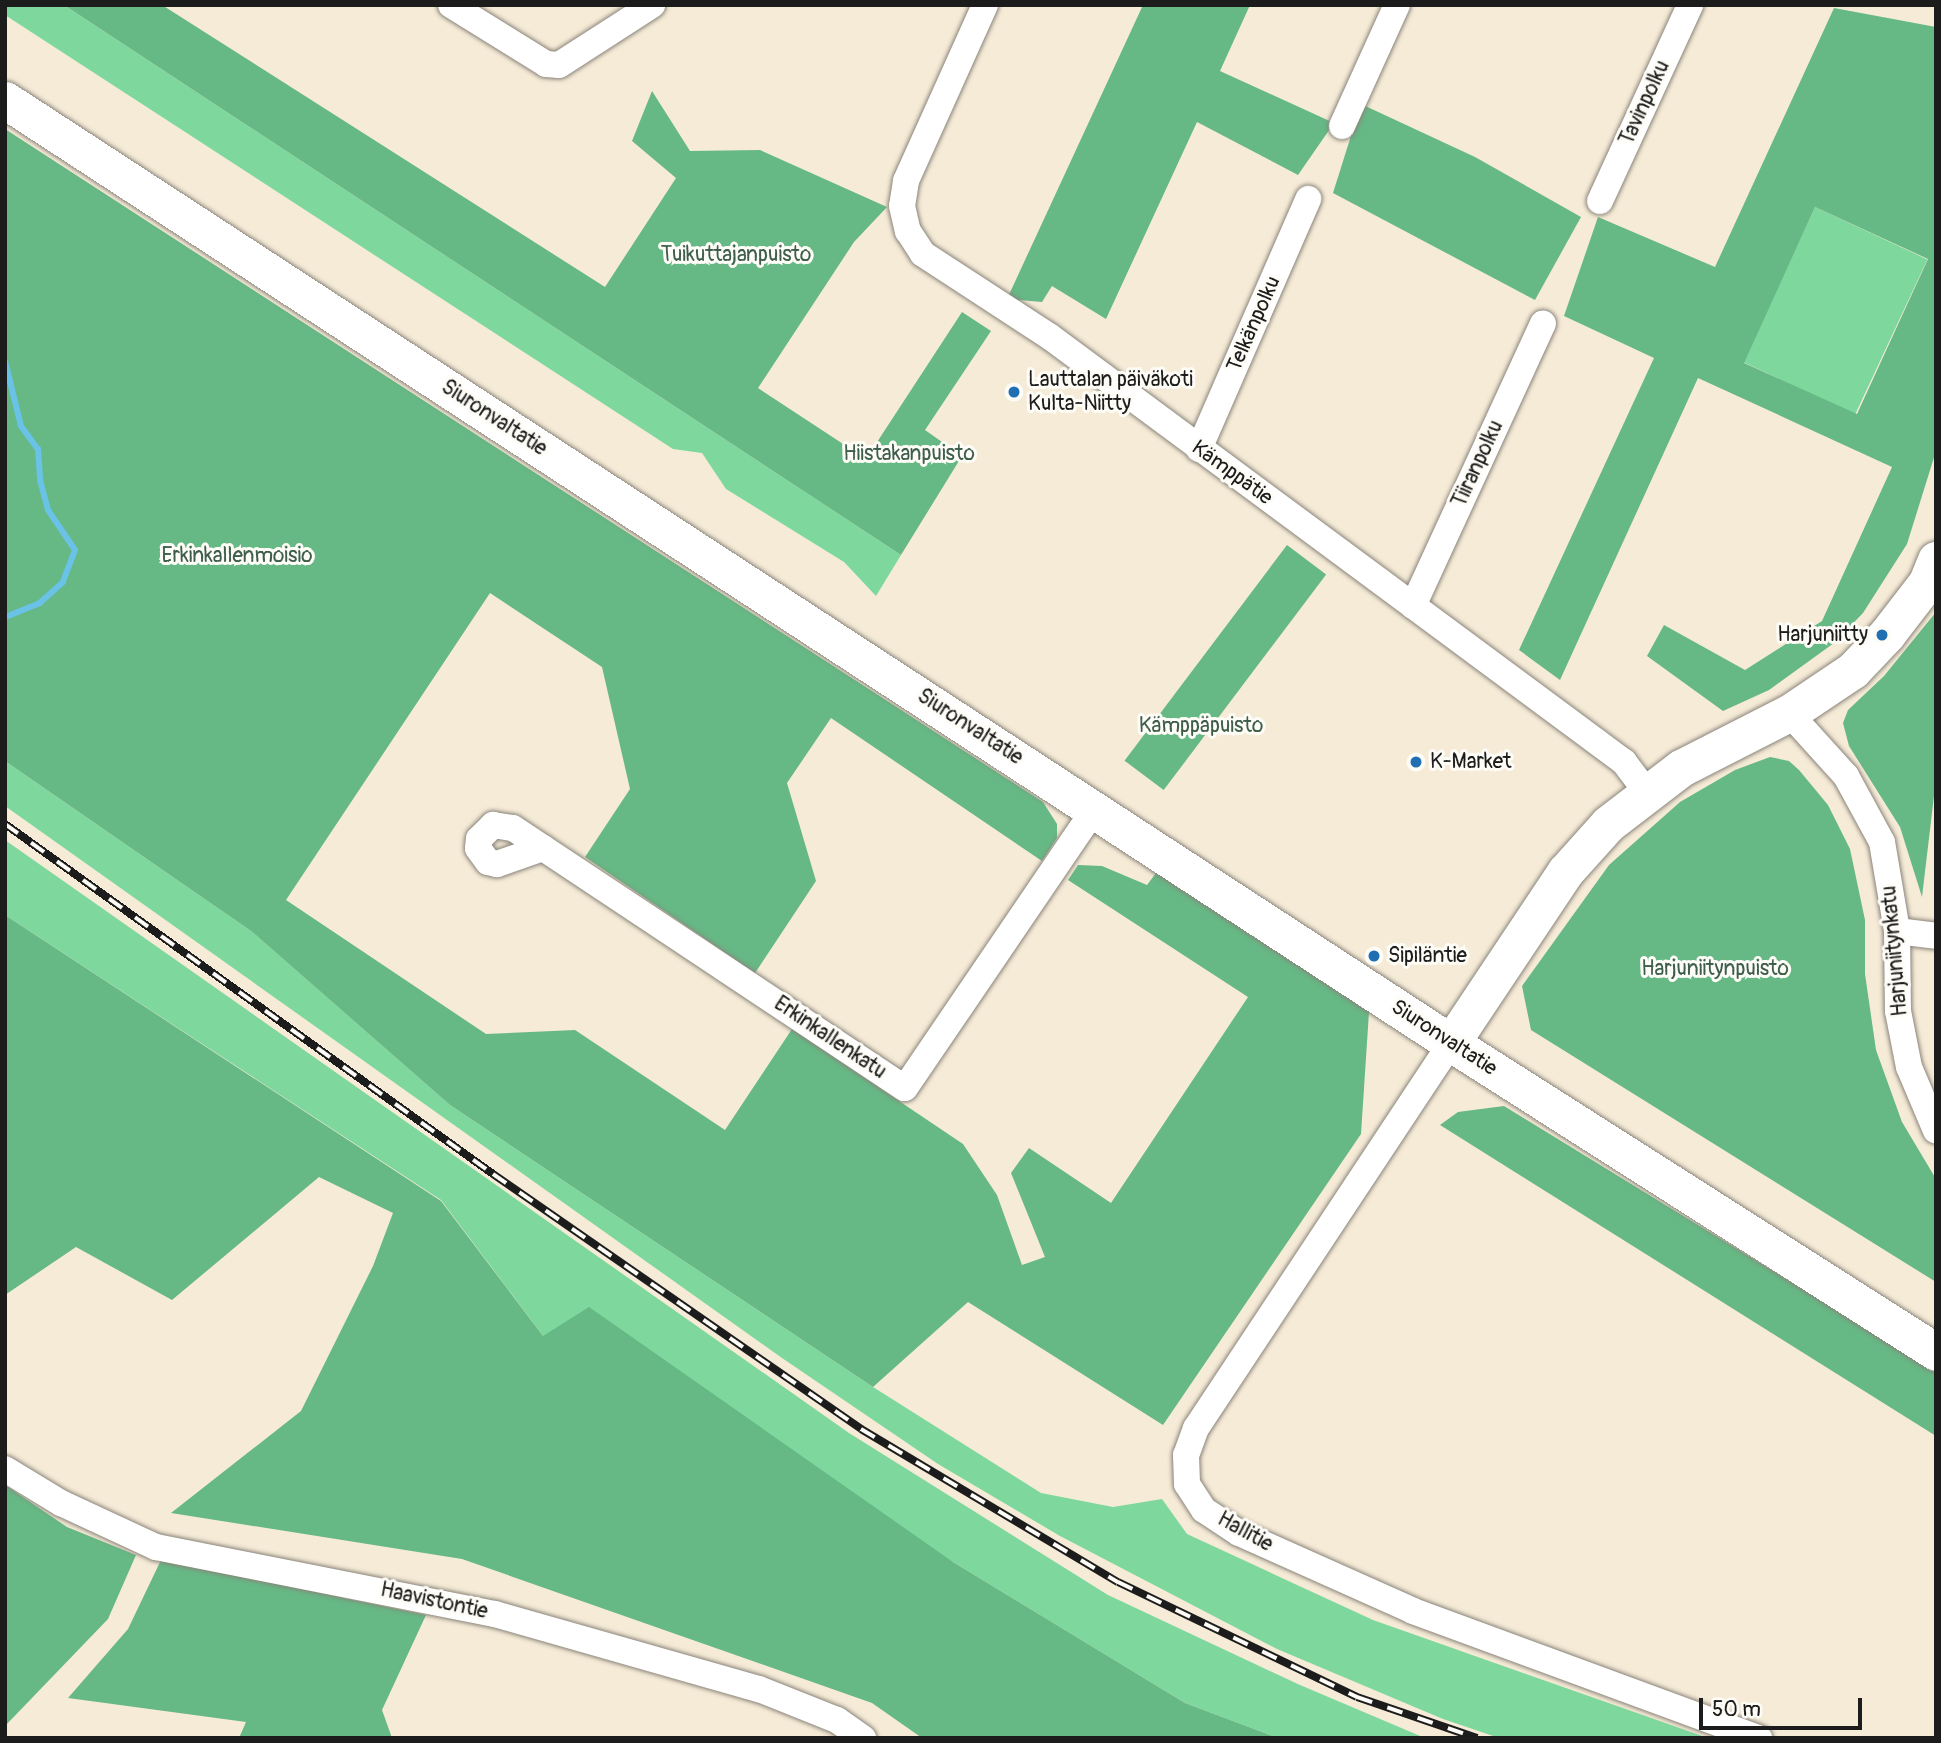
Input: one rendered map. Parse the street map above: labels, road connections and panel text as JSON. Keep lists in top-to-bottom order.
{
  "streets": {
    "main road": ["Siuronvaltatie"],
    "street": [
      "Tavinpolku",
      "Telkänpolku",
      "Tiiranpolku",
      "Kämppätie",
      "Harjuniitynkatu",
      "Erkinkallenkatu",
      "Hallitie",
      "Haavistontie"
    ]
  },
  "crossings": [
    ["Telkänpolku", "Kämppätie"],
    ["Siuronvaltatie", "Erkinkallenkatu"],
    ["Siuronvaltatie", "Hallitie"],
    ["Tiiranpolku", "Kämppätie"]
  ],
  "parks": [
    "Tuikuttajanpuisto",
    "Hiistakanpuisto",
    "Erkinkallenmoisio",
    "Kämppäpuisto",
    "Harjuniitynpuisto"
  ],
  "places": [
    "Lauttalan päiväkoti Kulta-Niitty",
    "Harjuniitty",
    "K-Market",
    "Sipiläntie"
  ],
  "scale_bar": "50 m"
}
